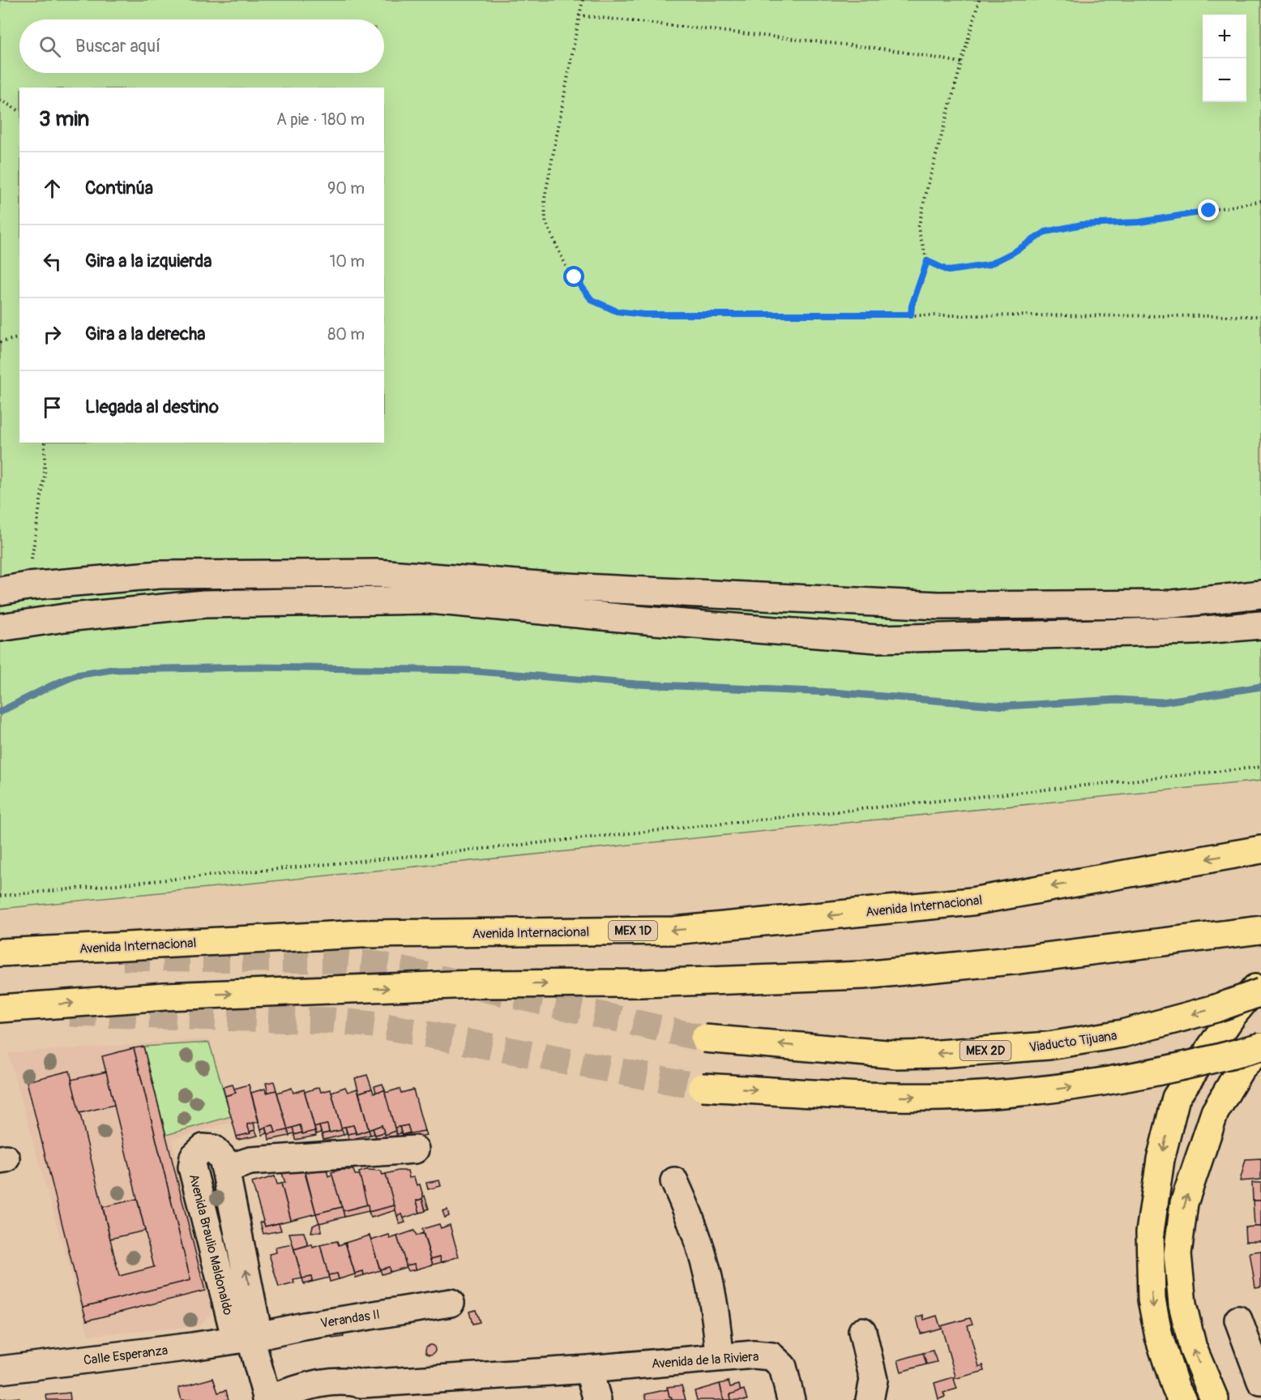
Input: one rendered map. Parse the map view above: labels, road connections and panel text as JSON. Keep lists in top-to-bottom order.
{
  "streets": {
    "highway": [
      "Avenida Internacional",
      "MEX 1D",
      "Viaducto Tijuana",
      "MEX 2D"
    ],
    "street": [
      "Avenida Braulio Maldonaldo",
      "Verandas II",
      "Calle Esperanza",
      "Avenida de la Riviera"
    ]
  },
  "crossings": [
    ["Avenida Braulio Maldonaldo", "Verandas II"],
    ["Avenida Braulio Maldonaldo", "Calle Esperanza"],
    ["Verandas II", "Calle Esperanza"]
  ],
  "page": {
    "map_buttons": ["+", "−"],
    "search": "Buscar aquí",
    "heading": ["3 min", "A pie · 180 m"],
    "list": [
      ["Continúa", "90 m"],
      ["Gira a la izquierda", "10 m"],
      ["Gira a la derecha", "80 m"],
      "Llegada al destino"
    ]
  }
}
